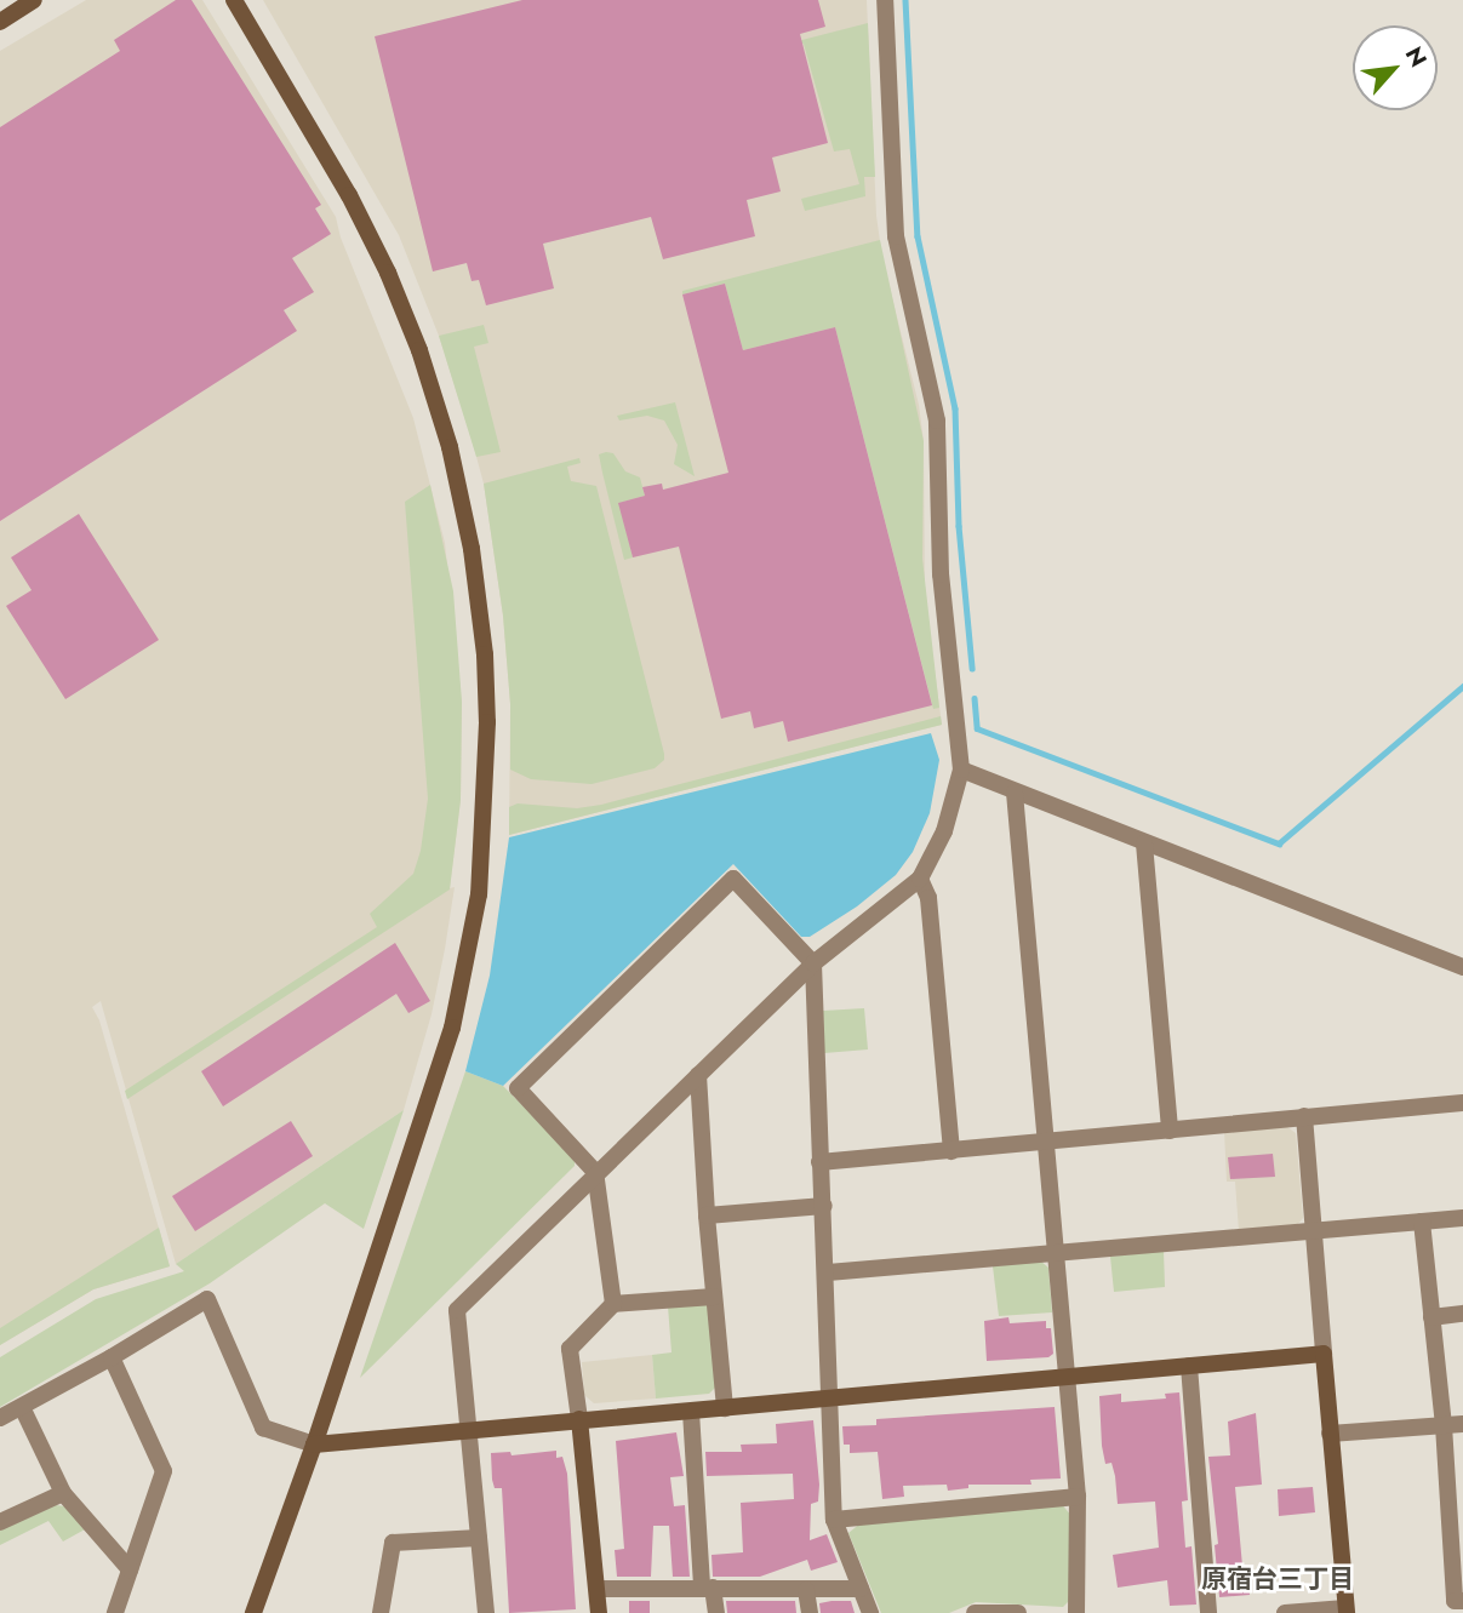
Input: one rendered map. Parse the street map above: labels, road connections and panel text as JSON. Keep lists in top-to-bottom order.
{
  "districts": ["原宿台三丁目"],
  "north": "top right"
}
